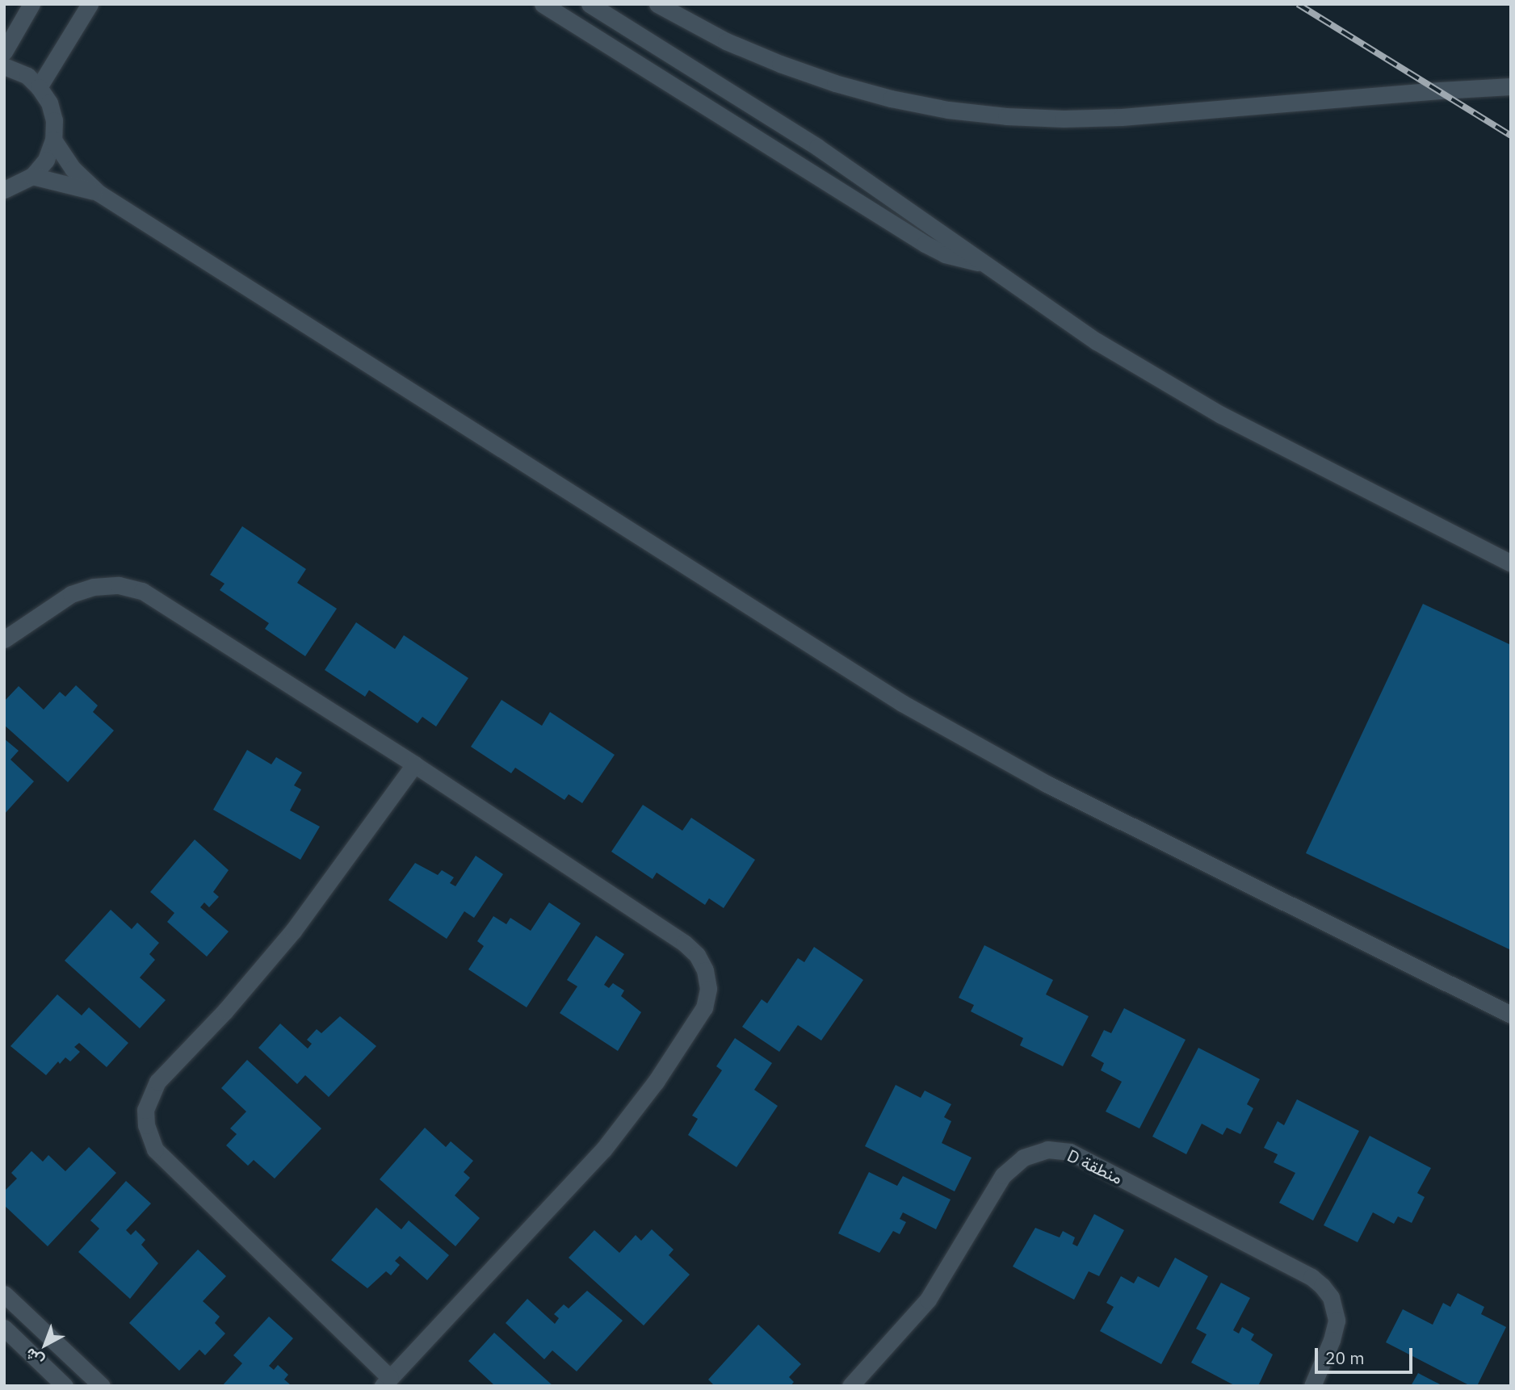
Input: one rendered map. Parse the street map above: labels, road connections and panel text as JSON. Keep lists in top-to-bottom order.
{
  "streets": {
    "street": ["D منطقة"]
  },
  "scale_bar": "20 m",
  "north": "bottom left"
}
